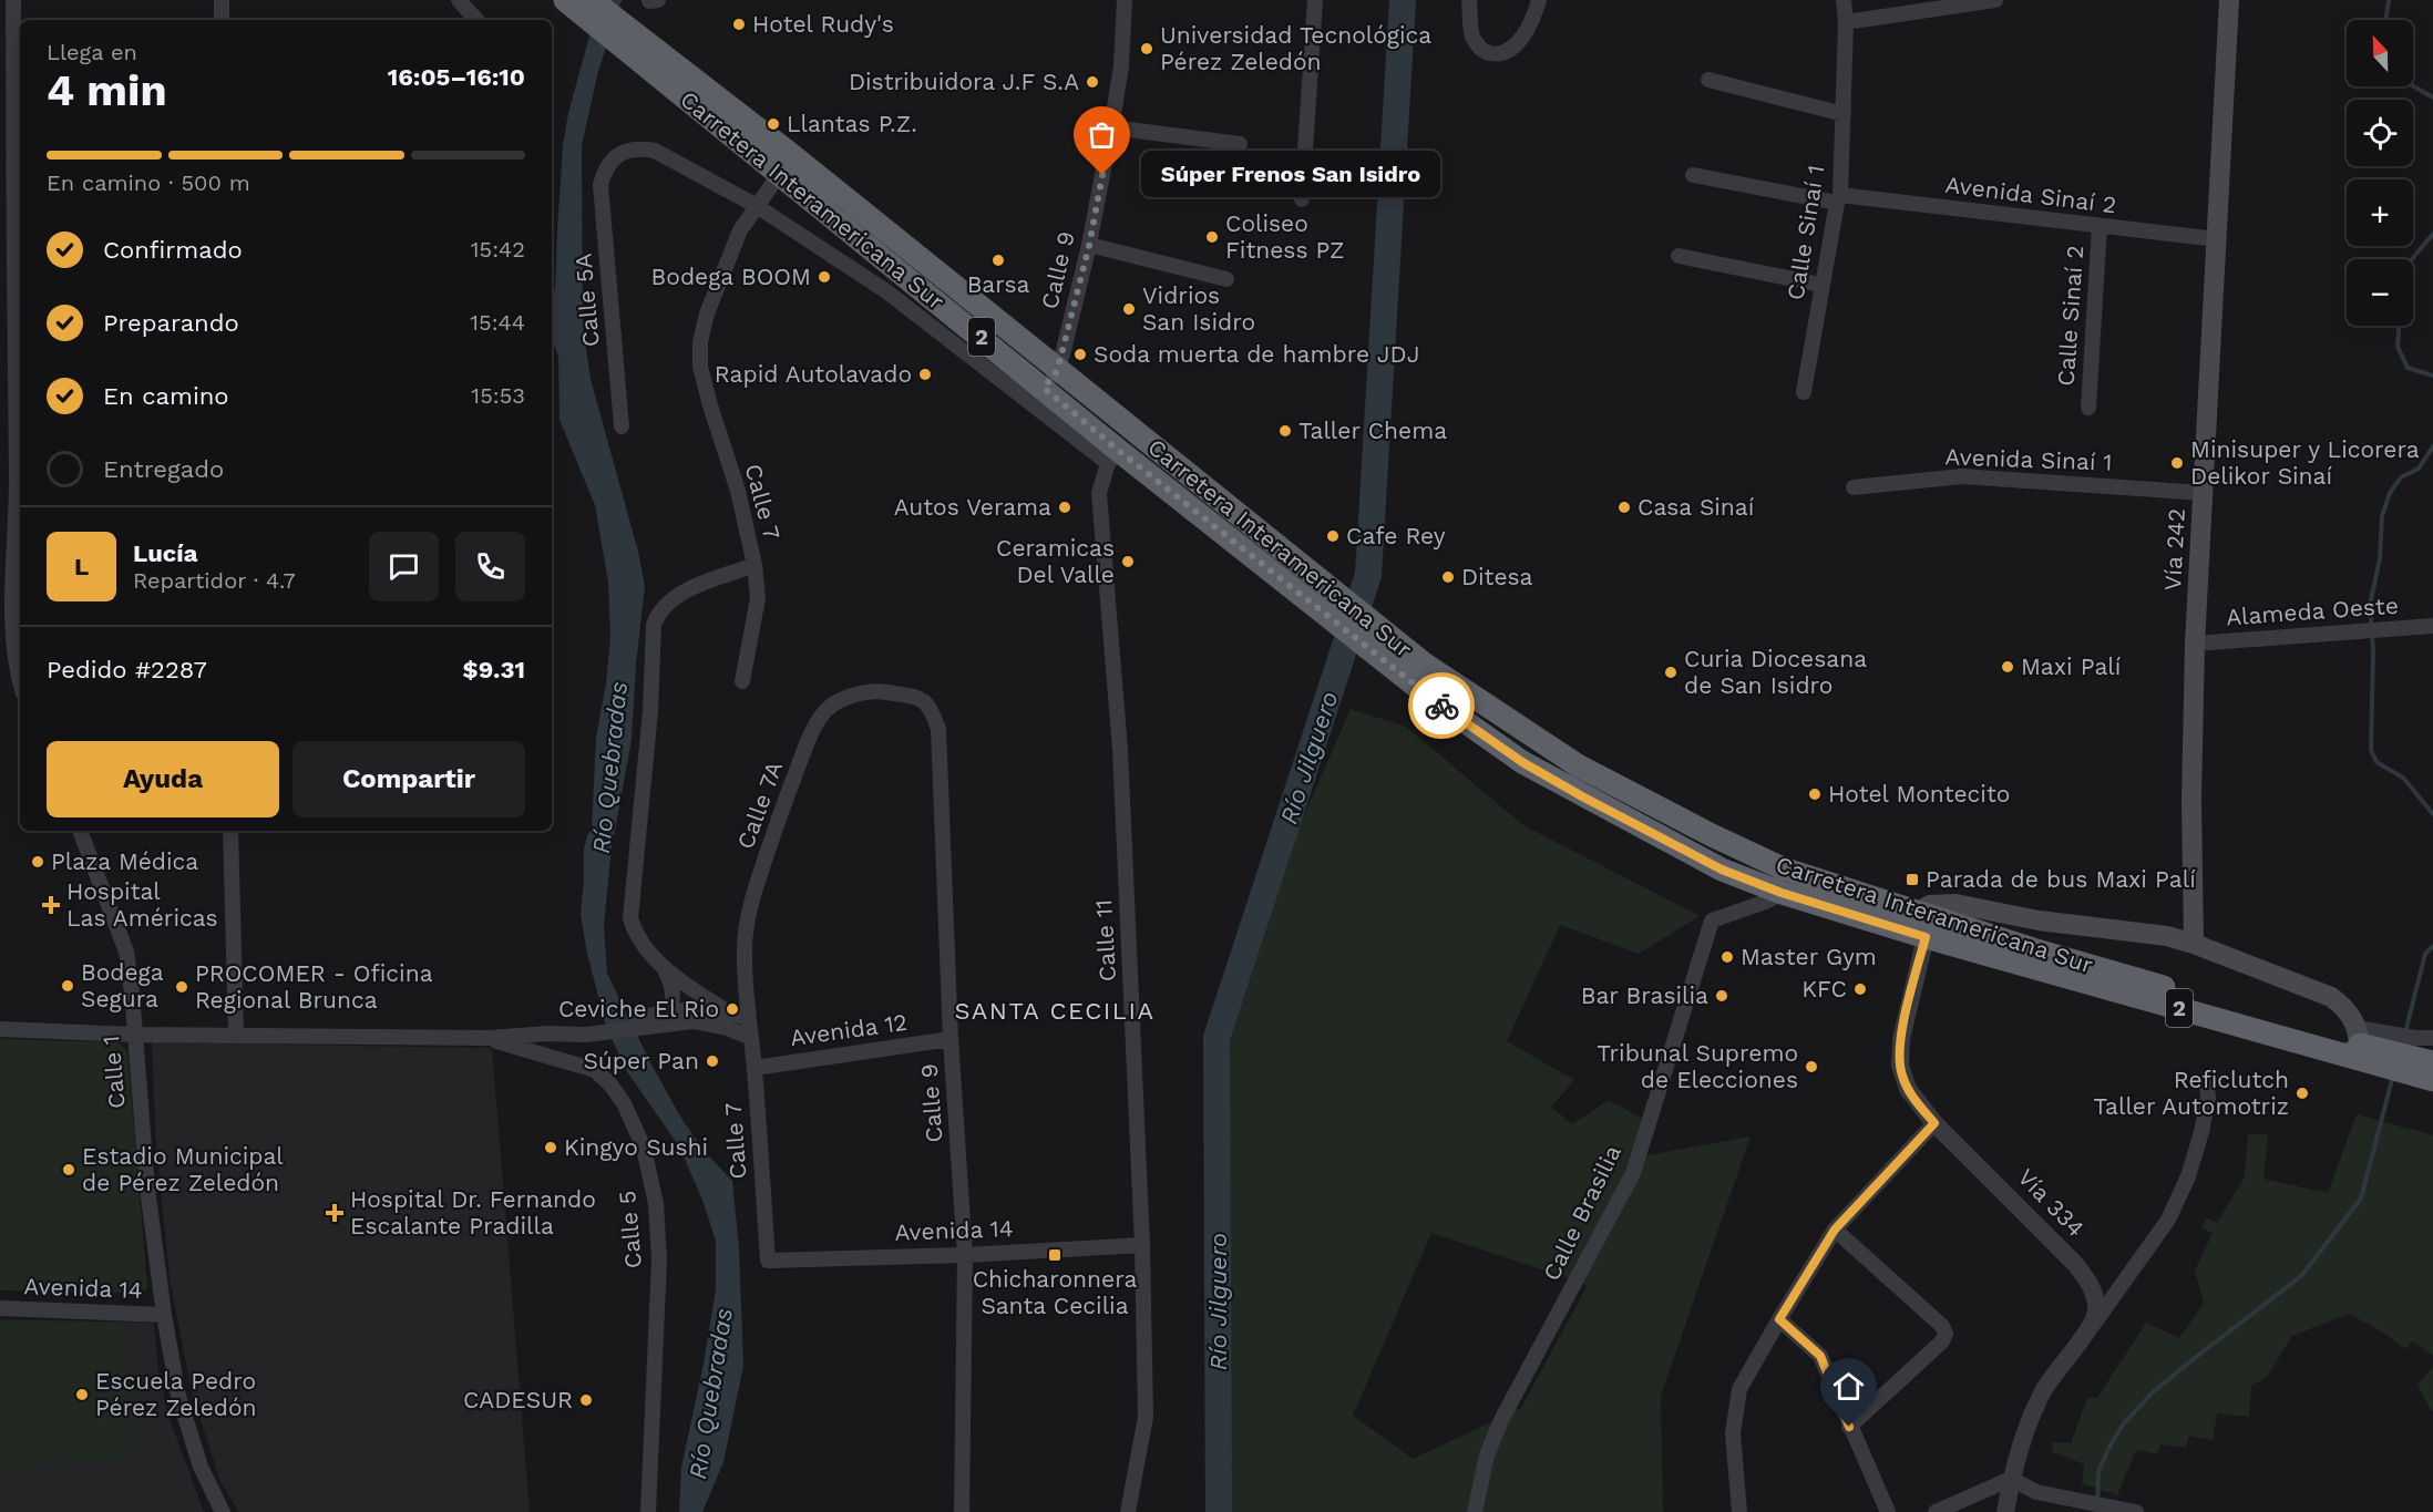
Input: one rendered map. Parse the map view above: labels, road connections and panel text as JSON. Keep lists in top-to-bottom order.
{
  "streets": {
    "highway": ["Carretera Interamericana Sur", "2"],
    "main road": ["Vía 242"],
    "street": [
      "Avenida Sinaí 2",
      "Calle Sinaí 1",
      "Calle 9",
      "Calle 5A",
      "Calle Sinaí 2",
      "Avenida Sinaí 1",
      "Calle 7",
      "Alameda Oeste",
      "Calle 7A",
      "Calle 11",
      "Avenida 12",
      "Calle 1",
      "Vía 334",
      "Calle Brasilia",
      "Calle 5",
      "Avenida 14"
    ]
  },
  "crossings": [
    ["Avenida Sinaí 2", "Calle Sinaí 1"],
    ["Avenida Sinaí 2", "Calle Sinaí 2"],
    ["Avenida Sinaí 2", "Vía 242"],
    ["Carretera Interamericana Sur", "Calle 9"],
    ["Carretera Interamericana Sur", "Calle 7"],
    ["Carretera Interamericana Sur", "Calle 11"],
    ["Carretera Interamericana Sur", "Vía 334"],
    ["Carretera Interamericana Sur", "Calle Brasilia"],
    ["Calle 9", "Calle 7A"],
    ["Calle 9", "Avenida 12"],
    ["Calle 9", "Avenida 14"],
    ["Calle 5A", "Calle 7"],
    ["Avenida Sinaí 1", "Vía 242"],
    ["Calle 7", "Calle 7A"],
    ["Calle 7", "Avenida 12"],
    ["Calle 7", "Avenida 14"],
    ["Vía 242", "Alameda Oeste"],
    ["Calle 11", "Avenida 14"],
    ["Calle 1", "Avenida 14"]
  ],
  "districts": ["SANTA CECILIA"],
  "water": ["Río Jilguero", "Río Quebradas"],
  "places": {
    "other": [
      "Hotel Rudy's",
      "Universidad Tecnológica Pérez Zeledón",
      "Distribuidora J.F S.A",
      "Llantas P.Z.",
      "Súper Frenos San Isidro",
      "Coliseo Fitness PZ",
      "Barsa",
      "Bodega BOOM",
      "Vidrios San Isidro",
      "Soda muerta de hambre JDJ",
      "Rapid Autolavado",
      "Taller Chema",
      "Minisuper y Licorera Delikor Sinaí",
      "Autos Verama",
      "Casa Sinaí",
      "Cafe Rey",
      "Ceramicas Del Valle",
      "Ditesa",
      "Maxi Palí",
      "Curia Diocesana de San Isidro",
      "Hotel Montecito",
      "Plaza Médica",
      "Master Gym",
      "Bodega Segura",
      "PROCOMER - Oficina Regional Brunca",
      "KFC",
      "Bar Brasilia",
      "Ceviche El Rio",
      "Súper Pan",
      "Tribunal Supremo de Elecciones",
      "Reficlutch Taller Automotriz",
      "Kingyo Sushi",
      "Estadio Municipal de Pérez Zeledón",
      "Escuela Pedro Pérez Zeledón",
      "CADESUR"
    ],
    "transit": ["Parada de bus Maxi Palí", "Chicharonnera Santa Cecilia"],
    "health": ["Hospital Las Américas", "Hospital Dr. Fernando Escalante Pradilla"]
  },
  "north": "top",
  "page": {
    "map_buttons": ["+", "−"],
    "heading": ["4 min", "Llega en", "16:05–16:10"],
    "panel": [
      "Lucía",
      "Repartidor · 4.7",
      "Pedido #2287",
      "$9.31"
    ],
    "bar": "En camino · 500 m",
    "bubble": "Súper Frenos San Isidro",
    "list": [
      ["Confirmado", "15:42"],
      ["Preparando", "15:44"],
      ["En camino", "15:53"],
      "Entregado"
    ],
    "round": "L",
    "buttons": ["Ayuda", "Compartir"]
  }
}
